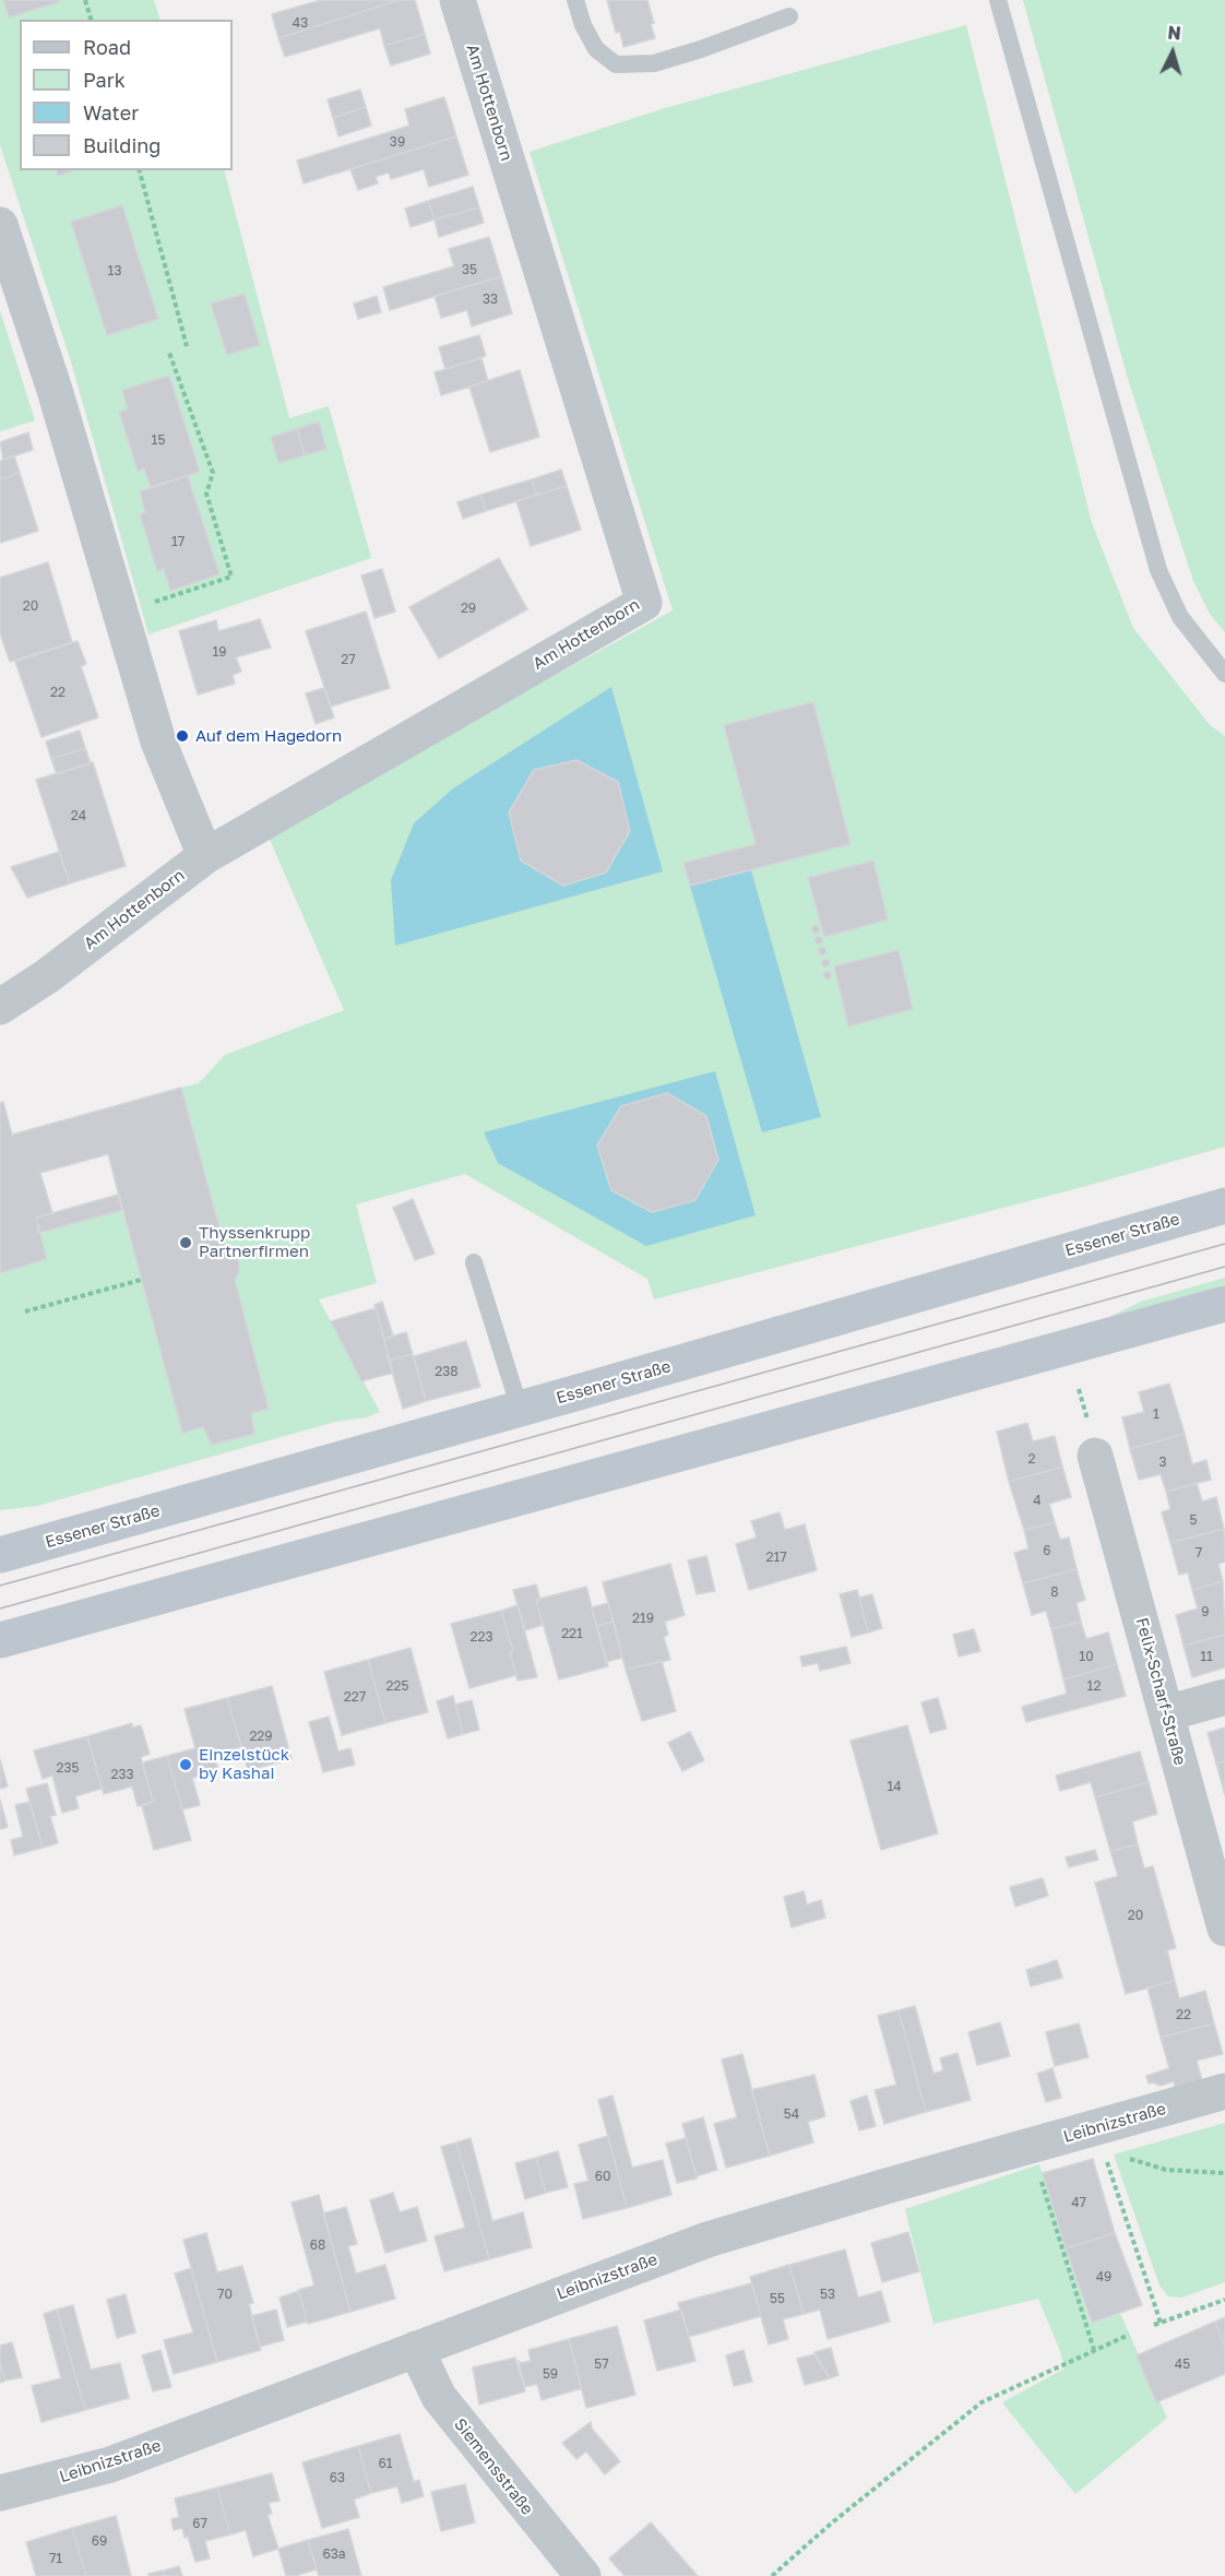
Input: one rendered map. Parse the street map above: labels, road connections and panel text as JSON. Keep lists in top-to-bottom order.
{
  "streets": {
    "main road": ["Essener Straße"],
    "street": [
      "Am Hottenborn",
      "Felix-Scharf-Straße",
      "Leibnizstraße",
      "Siemensstraße"
    ]
  },
  "crossings": [
    ["Leibnizstraße", "Siemensstraße"]
  ],
  "places": ["Auf dem Hagedorn", "Thyssenkrupp Partnerfirmen", "Einzelstück by Kashai"],
  "house_numbers": [
    "43",
    "39",
    "35",
    "13",
    "33",
    "15",
    "17",
    "20",
    "29",
    "19",
    "27",
    "22",
    "24",
    "238",
    "1",
    "2",
    "3",
    "4",
    "5",
    "6",
    "7",
    "217",
    "8",
    "9",
    "219",
    "221",
    "223",
    "10",
    "11",
    "225",
    "12",
    "227",
    "229",
    "235",
    "233",
    "14",
    "20",
    "22",
    "54",
    "60",
    "47",
    "68",
    "49",
    "70",
    "53",
    "55",
    "57",
    "45",
    "59",
    "61",
    "63",
    "67",
    "69",
    "63a",
    "71"
  ],
  "legend": [
    "Road",
    "Park",
    "Water",
    "Building"
  ],
  "north": "top"
}
